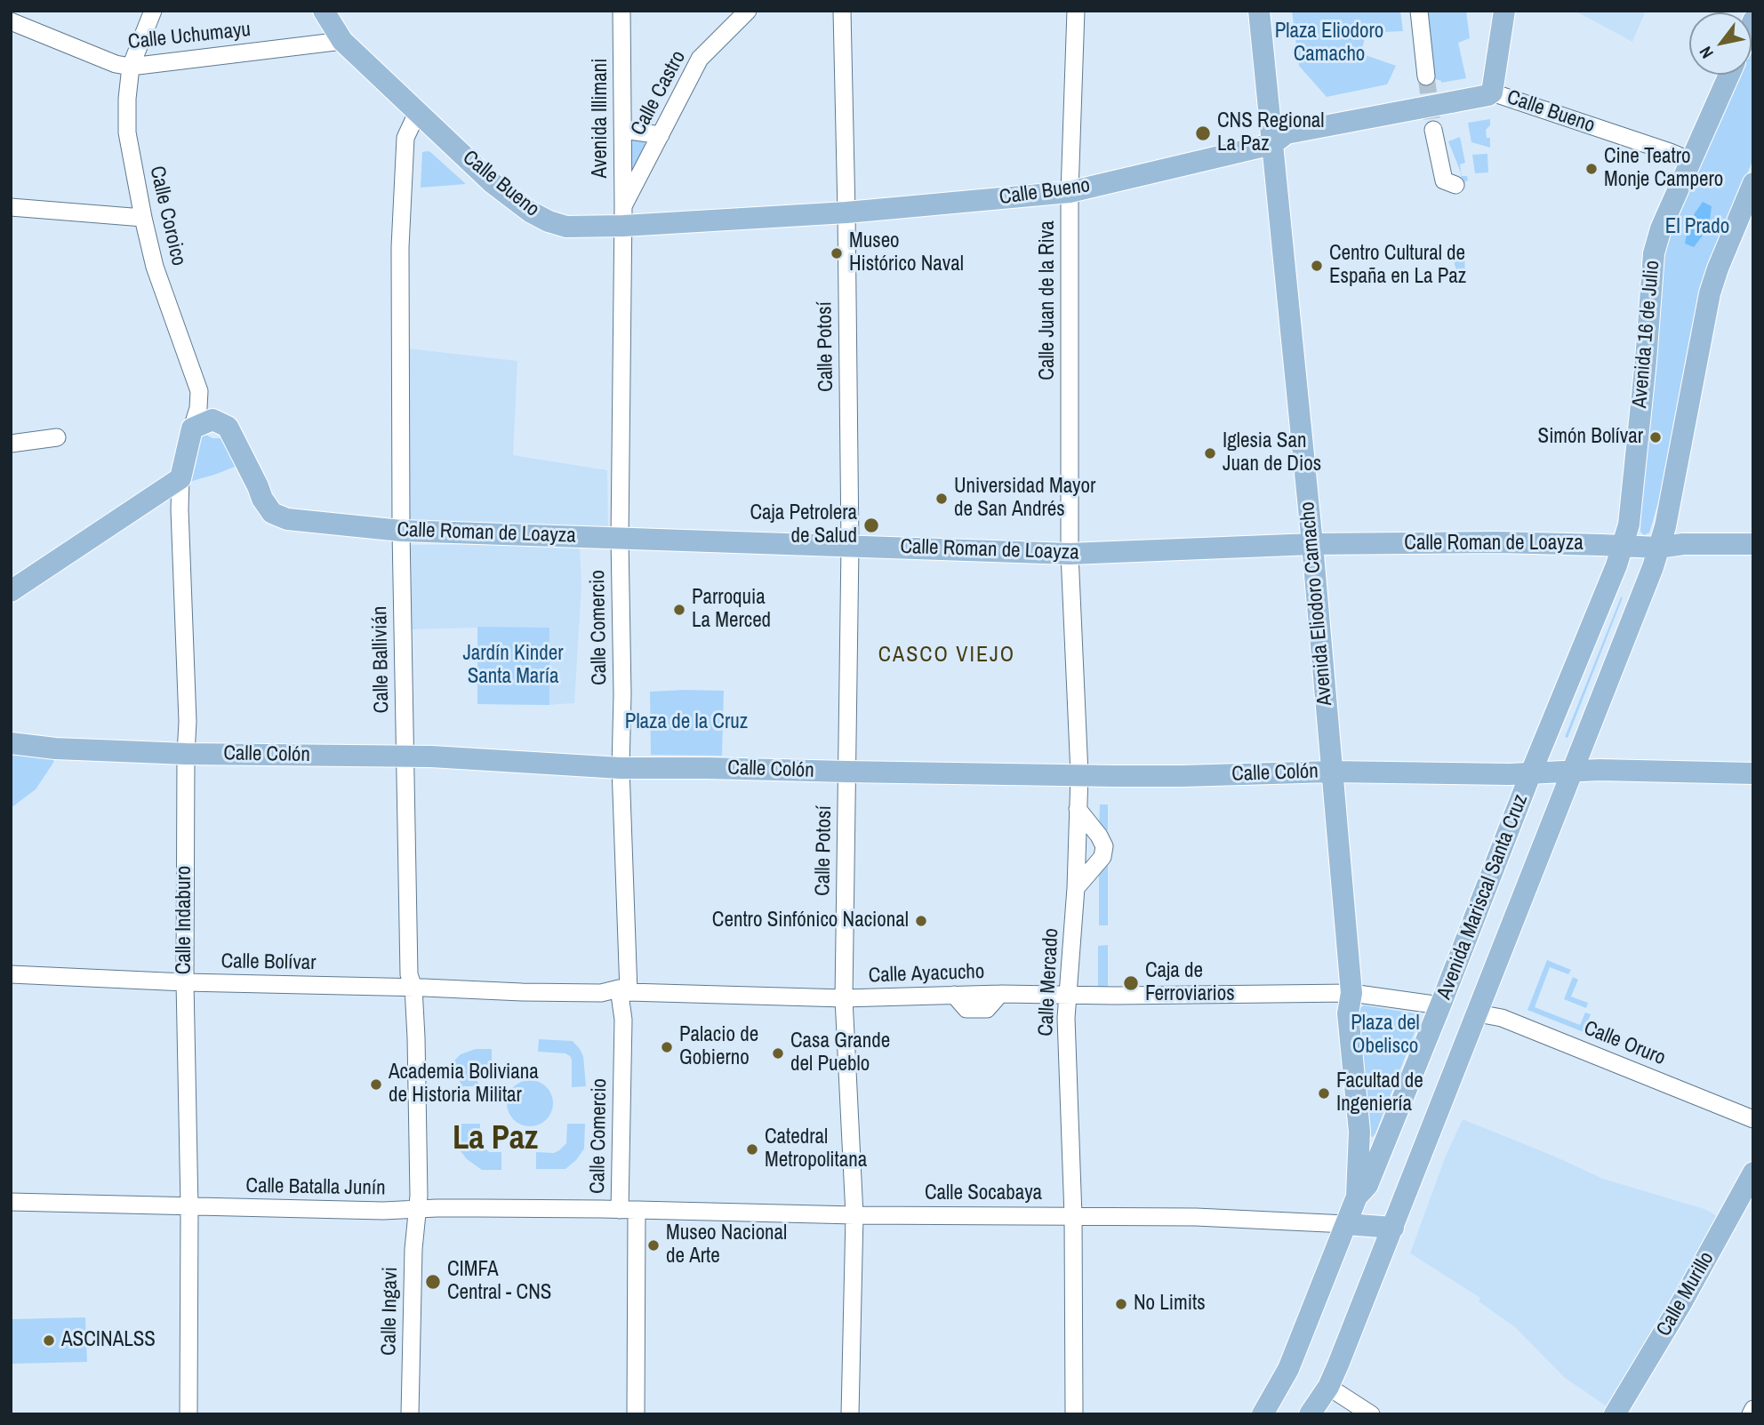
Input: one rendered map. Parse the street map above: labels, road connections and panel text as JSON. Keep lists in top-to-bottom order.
{
  "streets": {
    "main road": [
      "Calle Bueno",
      "Avenida 16 de Julio",
      "Calle Roman de Loayza",
      "Avenida Eliodoro Camacho",
      "Calle Colón",
      "Avenida Mariscal Santa Cruz",
      "Calle Indaburo",
      "Calle Murillo"
    ],
    "street": [
      "Calle Uchumayu",
      "Calle Castro",
      "Avenida Illimani",
      "Calle Coroico",
      "Calle Juan de la Riva",
      "Calle Potosí",
      "Calle Comercio",
      "Calle Ballivián",
      "Calle Bolívar",
      "Calle Ayacucho",
      "Calle Mercado",
      "Calle Oruro",
      "Calle Batalla Junín",
      "Calle Socabaya",
      "Calle Ingavi"
    ]
  },
  "crossings": [
    ["Calle Uchumayu", "Calle Bueno"],
    ["Calle Uchumayu", "Calle Coroico"],
    ["Calle Castro", "Calle Bueno"],
    ["Calle Castro", "Avenida Illimani"],
    ["Calle Castro", "Calle Comercio"],
    ["Calle Bueno", "Avenida Illimani"],
    ["Calle Bueno", "Calle Juan de la Riva"],
    ["Calle Bueno", "Avenida 16 de Julio"],
    ["Calle Bueno", "Calle Potosí"],
    ["Calle Bueno", "Avenida Eliodoro Camacho"],
    ["Calle Bueno", "Calle Comercio"],
    ["Calle Bueno", "Calle Ballivián"],
    ["Avenida Illimani", "Calle Comercio"],
    ["Calle Coroico", "Calle Roman de Loayza"],
    ["Calle Coroico", "Calle Indaburo"],
    ["Calle Juan de la Riva", "Calle Roman de Loayza"],
    ["Calle Juan de la Riva", "Calle Mercado"],
    ["Avenida 16 de Julio", "Calle Roman de Loayza"],
    ["Avenida 16 de Julio", "Avenida Mariscal Santa Cruz"],
    ["Calle Potosí", "Calle Roman de Loayza"],
    ["Calle Potosí", "Calle Colón"],
    ["Calle Potosí", "Calle Ayacucho"],
    ["Calle Potosí", "Calle Socabaya"],
    ["Calle Roman de Loayza", "Avenida Eliodoro Camacho"],
    ["Calle Roman de Loayza", "Calle Comercio"],
    ["Calle Roman de Loayza", "Calle Ballivián"],
    ["Calle Roman de Loayza", "Avenida Mariscal Santa Cruz"],
    ["Calle Roman de Loayza", "Calle Indaburo"],
    ["Calle Roman de Loayza", "Calle Mercado"],
    ["Avenida Eliodoro Camacho", "Calle Colón"],
    ["Avenida Eliodoro Camacho", "Avenida Mariscal Santa Cruz"],
    ["Avenida Eliodoro Camacho", "Calle Ayacucho"],
    ["Calle Comercio", "Calle Colón"],
    ["Calle Comercio", "Calle Ayacucho"],
    ["Calle Comercio", "Calle Batalla Junín"],
    ["Calle Comercio", "Calle Socabaya"],
    ["Calle Ballivián", "Calle Colón"],
    ["Calle Ballivián", "Calle Bolívar"],
    ["Calle Ballivián", "Calle Ayacucho"],
    ["Calle Ballivián", "Calle Batalla Junín"],
    ["Calle Ballivián", "Calle Ingavi"],
    ["Calle Colón", "Avenida Mariscal Santa Cruz"],
    ["Calle Colón", "Calle Indaburo"],
    ["Calle Colón", "Calle Mercado"],
    ["Avenida Mariscal Santa Cruz", "Calle Ayacucho"],
    ["Avenida Mariscal Santa Cruz", "Calle Oruro"],
    ["Avenida Mariscal Santa Cruz", "Calle Socabaya"],
    ["Calle Indaburo", "Calle Bolívar"],
    ["Calle Indaburo", "Calle Batalla Junín"],
    ["Calle Bolívar", "Calle Ayacucho"],
    ["Calle Ayacucho", "Calle Mercado"],
    ["Calle Mercado", "Calle Socabaya"],
    ["Calle Batalla Junín", "Calle Socabaya"],
    ["Calle Batalla Junín", "Calle Ingavi"]
  ],
  "districts": ["CASCO VIEJO", "La Paz"],
  "parks": [
    "Plaza Eliodoro Camacho",
    "El Prado",
    "Jardín Kinder Santa María",
    "Plaza de la Cruz",
    "Plaza del Obelisco"
  ],
  "places": [
    "CNS Regional La Paz",
    "Cine Teatro Monje Campero",
    "Museo Histórico Naval",
    "Centro Cultural de España en La Paz",
    "Simón Bolívar",
    "Iglesia San Juan de Dios",
    "Universidad Mayor de San Andrés",
    "Caja Petrolera de Salud",
    "Parroquia La Merced",
    "Centro Sinfónico Nacional",
    "Caja de Ferroviarios",
    "Palacio de Gobierno",
    "Casa Grande del Pueblo",
    "Academia Boliviana de Historia Militar",
    "Facultad de Ingeniería",
    "Catedral Metropolitana",
    "Museo Nacional de Arte",
    "CIMFA Central - CNS",
    "No Limits",
    "ASCINALSS"
  ],
  "north": "bottom left"
}
